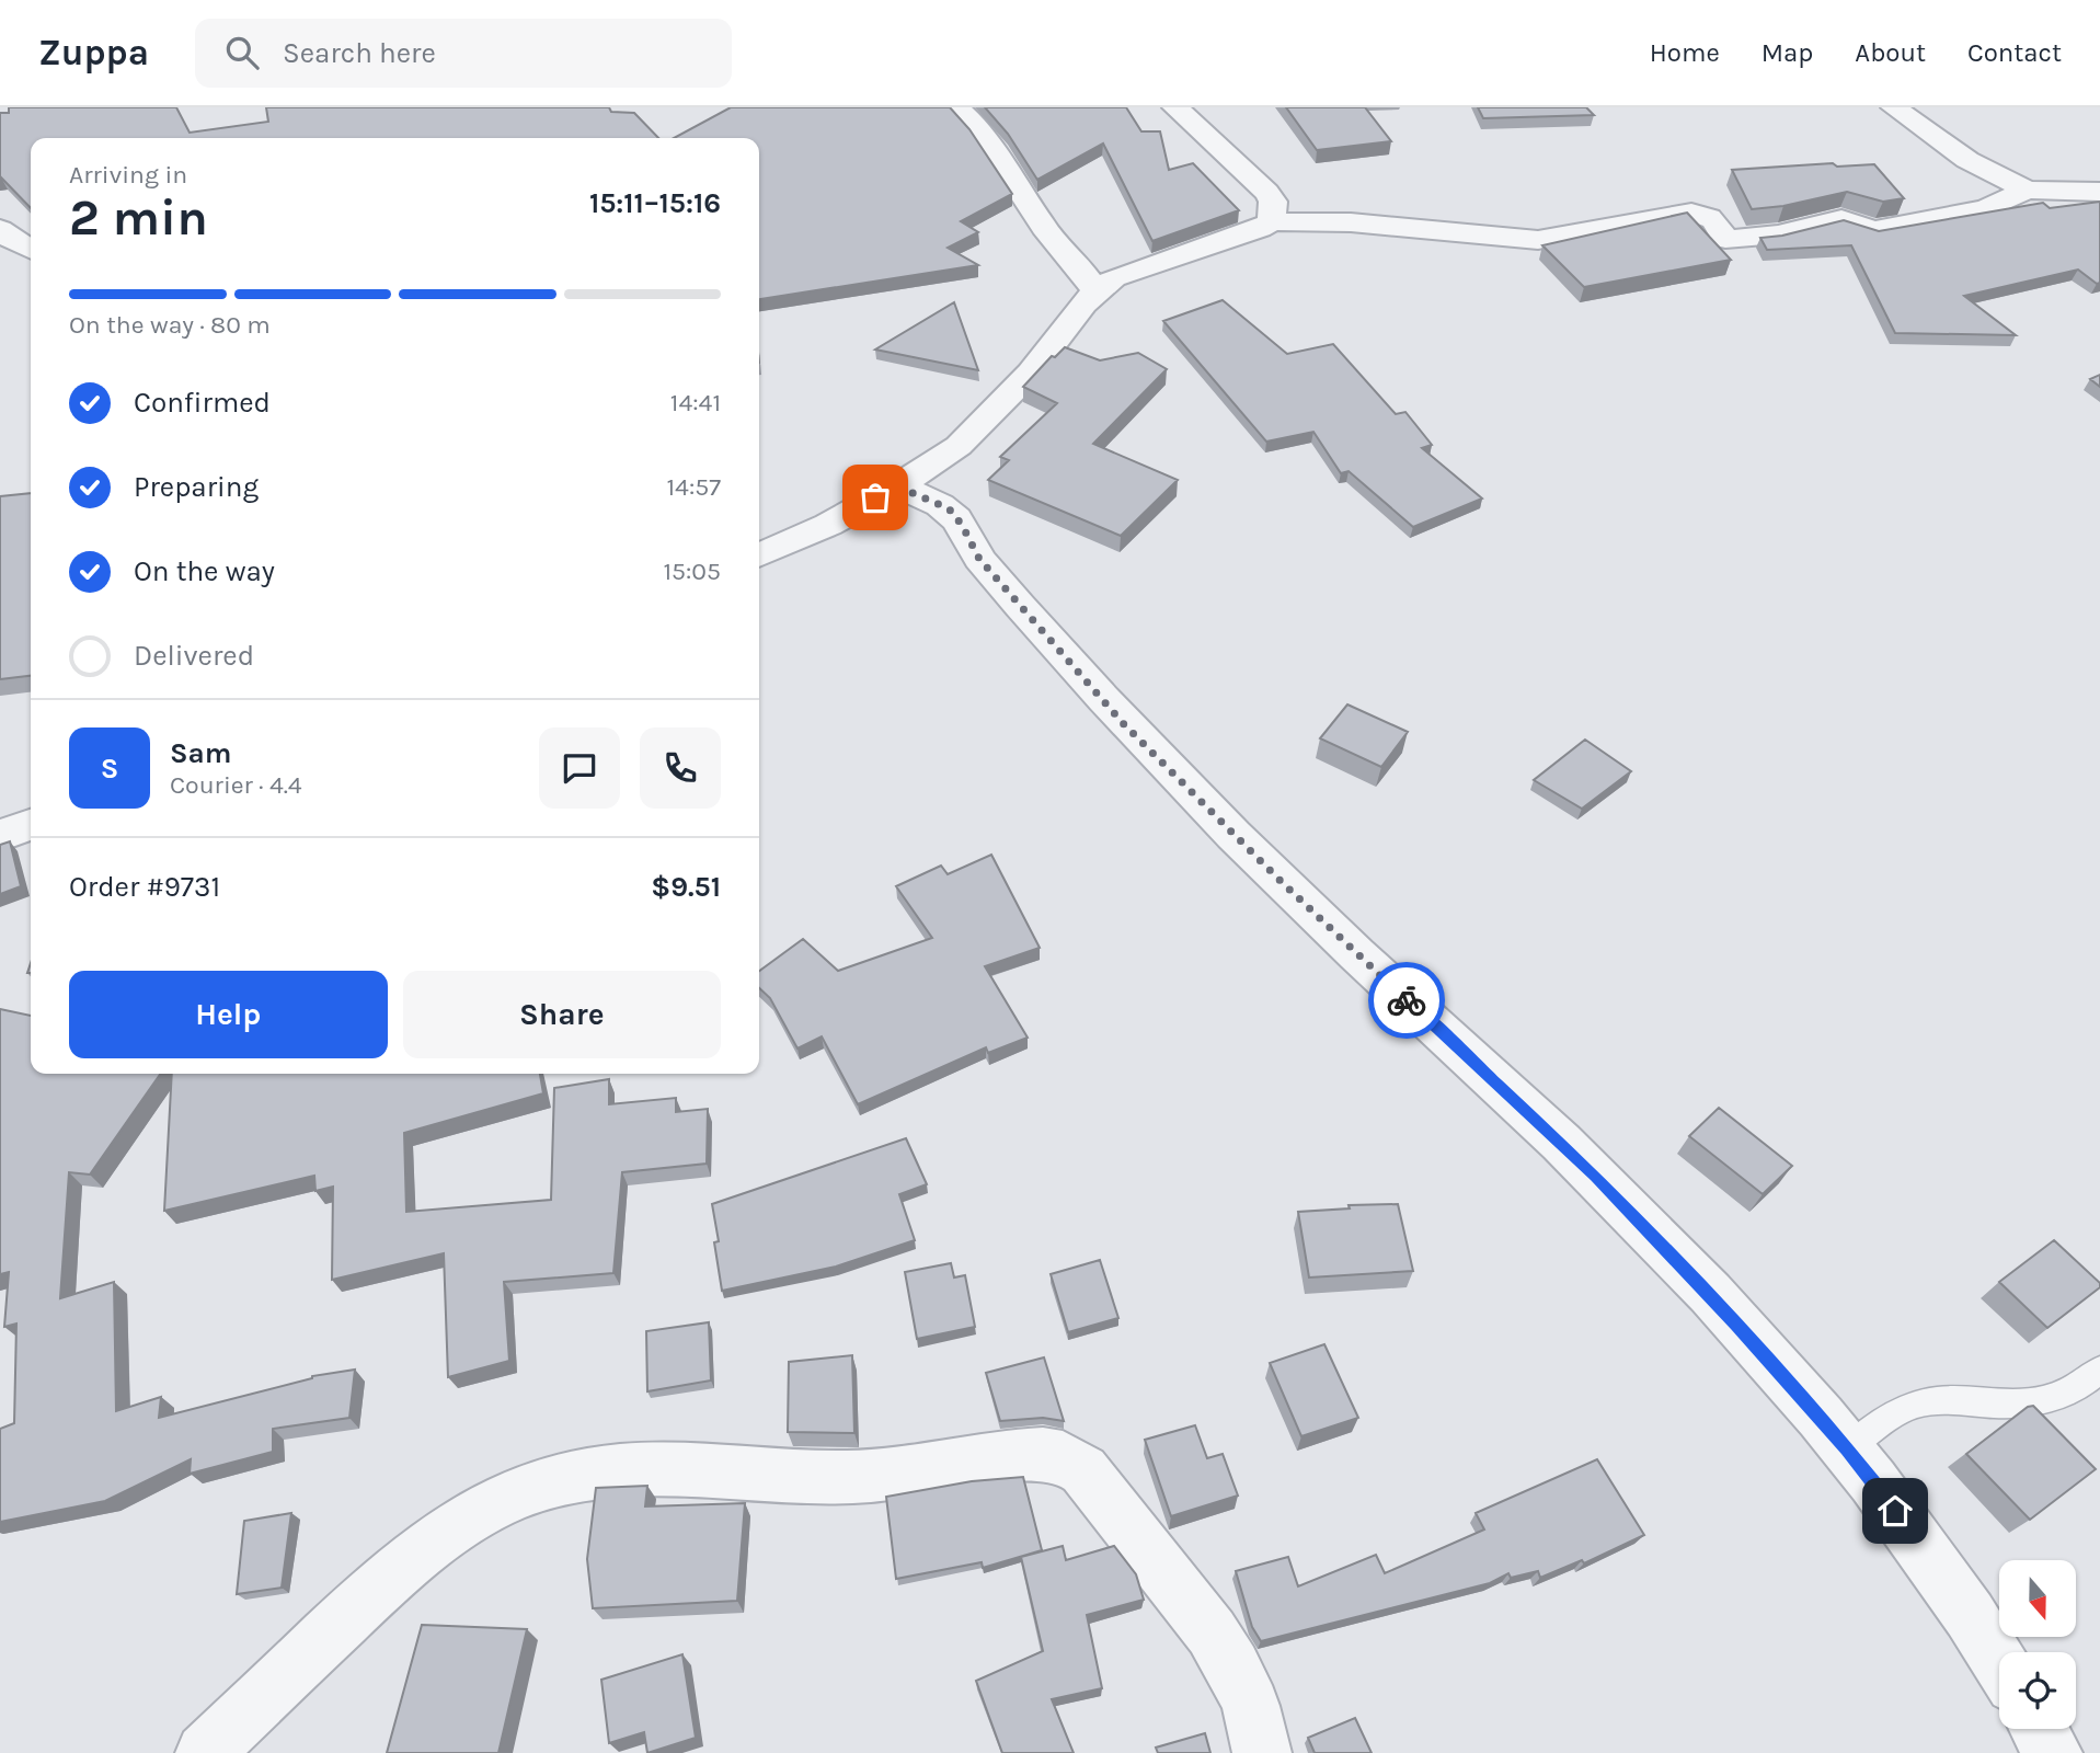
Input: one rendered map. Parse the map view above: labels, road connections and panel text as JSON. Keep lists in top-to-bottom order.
{
  "north": "bottom",
  "page": {
    "header": "Zuppa",
    "search": "Search here",
    "nav": [
      "Home",
      "Map",
      "About",
      "Contact"
    ],
    "heading": ["2 min", "Arriving in", "15:11–15:16"],
    "panel": [
      "Sam",
      "Courier · 4.4",
      "Order #9731",
      "$9.51"
    ],
    "bar": "On the way · 80 m",
    "list": [
      ["Confirmed", "14:41"],
      ["Preparing", "14:57"],
      ["On the way", "15:05"],
      "Delivered"
    ],
    "round": "S",
    "buttons": ["Help", "Share"]
  }
}
